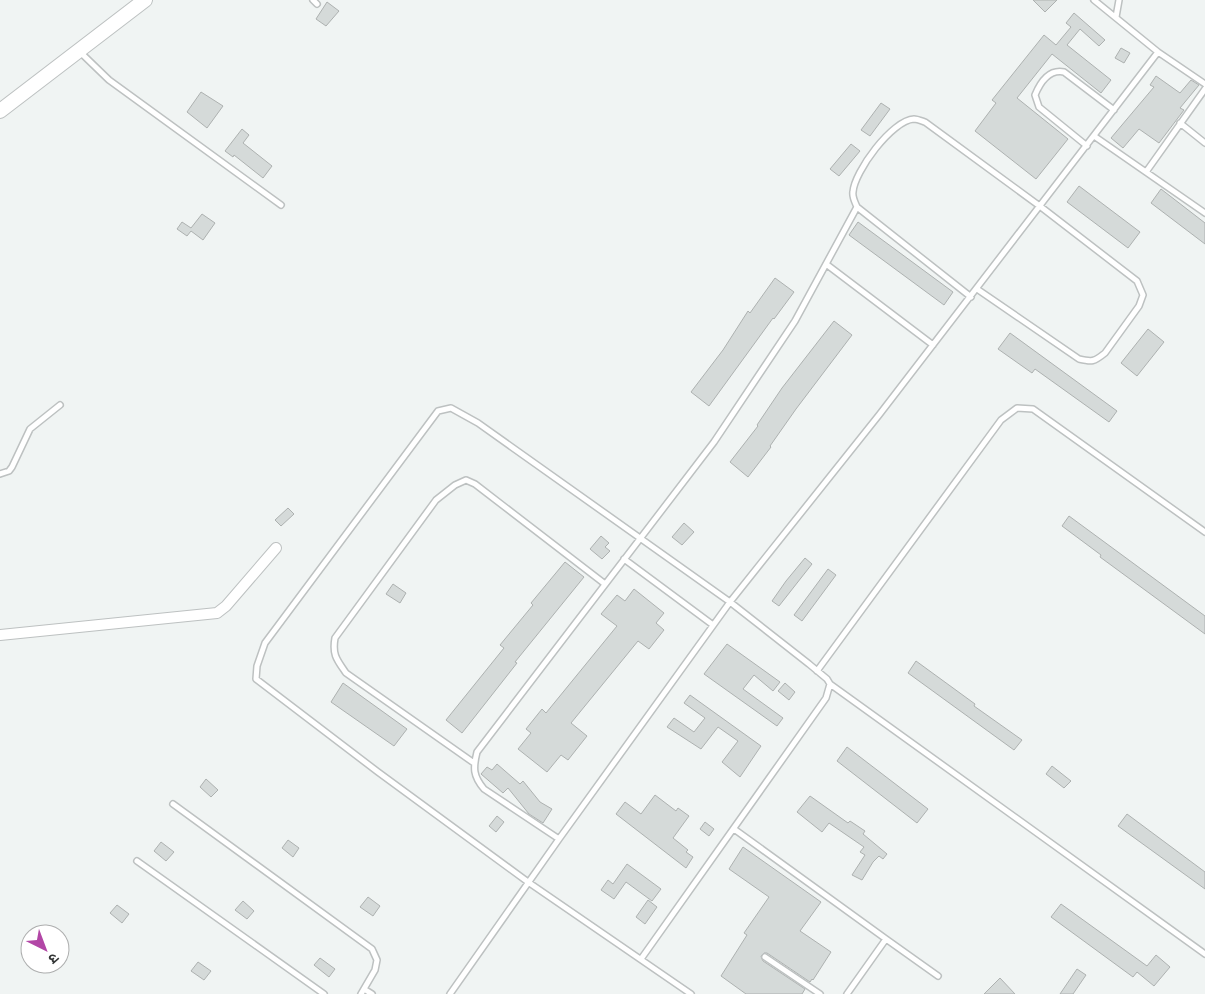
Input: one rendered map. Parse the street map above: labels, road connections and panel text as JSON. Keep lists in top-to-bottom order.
{
  "north": "bottom right"
}
